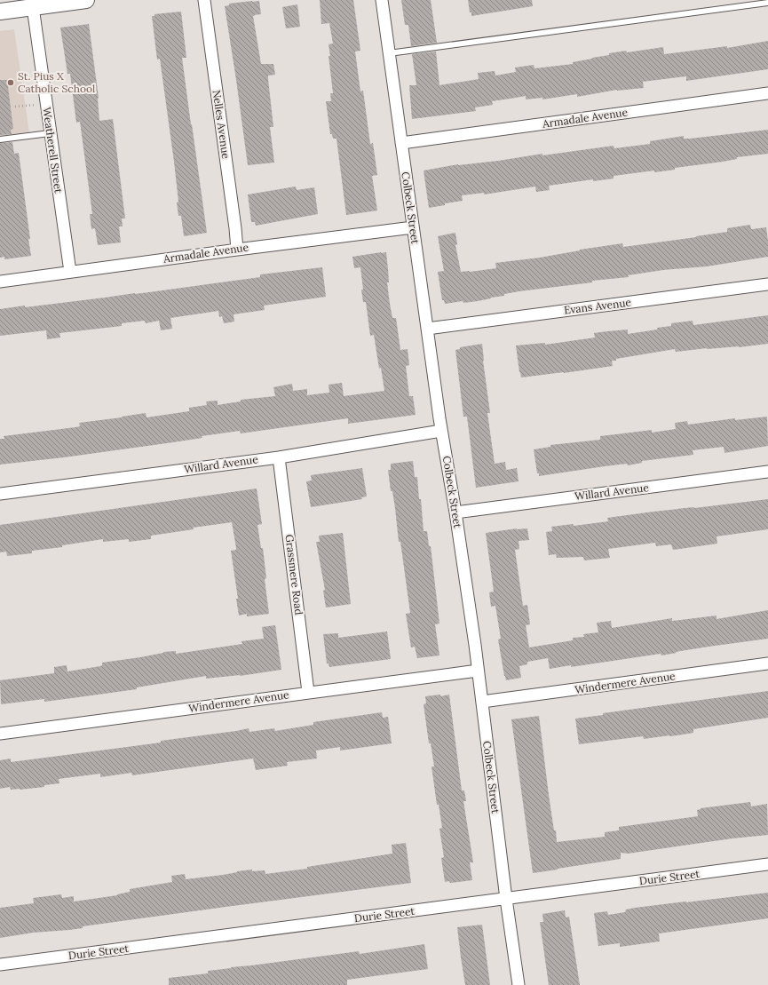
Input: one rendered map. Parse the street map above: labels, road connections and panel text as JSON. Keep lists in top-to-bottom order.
{
  "streets": {
    "street": [
      "Armadale Avenue",
      "Nelles Avenue",
      "Weatherell Street",
      "Colbeck Street",
      "Evans Avenue",
      "Willard Avenue",
      "Grassmere Road",
      "Windermere Avenue",
      "Durie Street"
    ]
  },
  "crossings": [
    ["Armadale Avenue", "Nelles Avenue"],
    ["Armadale Avenue", "Weatherell Street"],
    ["Armadale Avenue", "Colbeck Street"],
    ["Colbeck Street", "Evans Avenue"],
    ["Colbeck Street", "Willard Avenue"],
    ["Colbeck Street", "Windermere Avenue"],
    ["Colbeck Street", "Durie Street"],
    ["Willard Avenue", "Grassmere Road"],
    ["Grassmere Road", "Windermere Avenue"]
  ],
  "places": ["St. Pius X Catholic School"]
}
